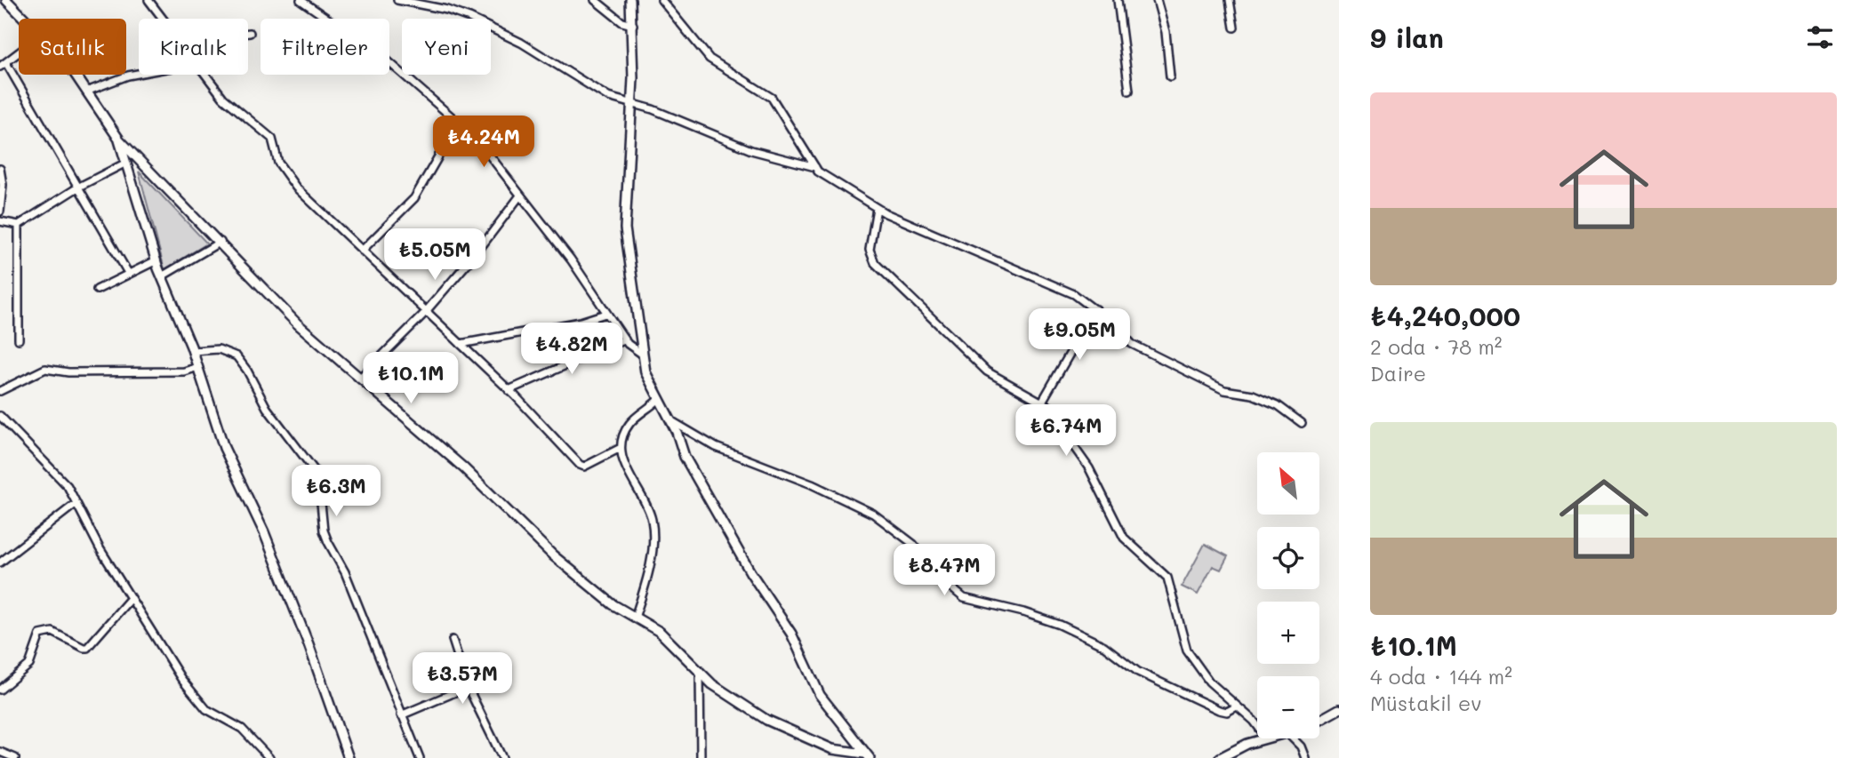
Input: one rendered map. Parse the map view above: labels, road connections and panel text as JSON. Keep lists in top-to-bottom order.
{
  "north": "top left",
  "page": {
    "heading": "9 ilan",
    "chip": [
      "Satılık",
      "Kiralık",
      "Filtreler",
      "Yeni"
    ],
    "list": [
      {
        "name": "₺4,240,000",
        "note": "2 oda · 78 m² · Daire"
      },
      {
        "name": "₺10.1M",
        "note": "4 oda · 144 m² · Müstakil ev"
      }
    ],
    "price": [
      "₺4.24M",
      "₺5.05M",
      "₺9.05M",
      "₺4.82M",
      "₺10.1M",
      "₺6.74M",
      "₺6.3M",
      "₺8.47M",
      "₺3.57M"
    ],
    "map_buttons": ["+", "−"]
  }
}
